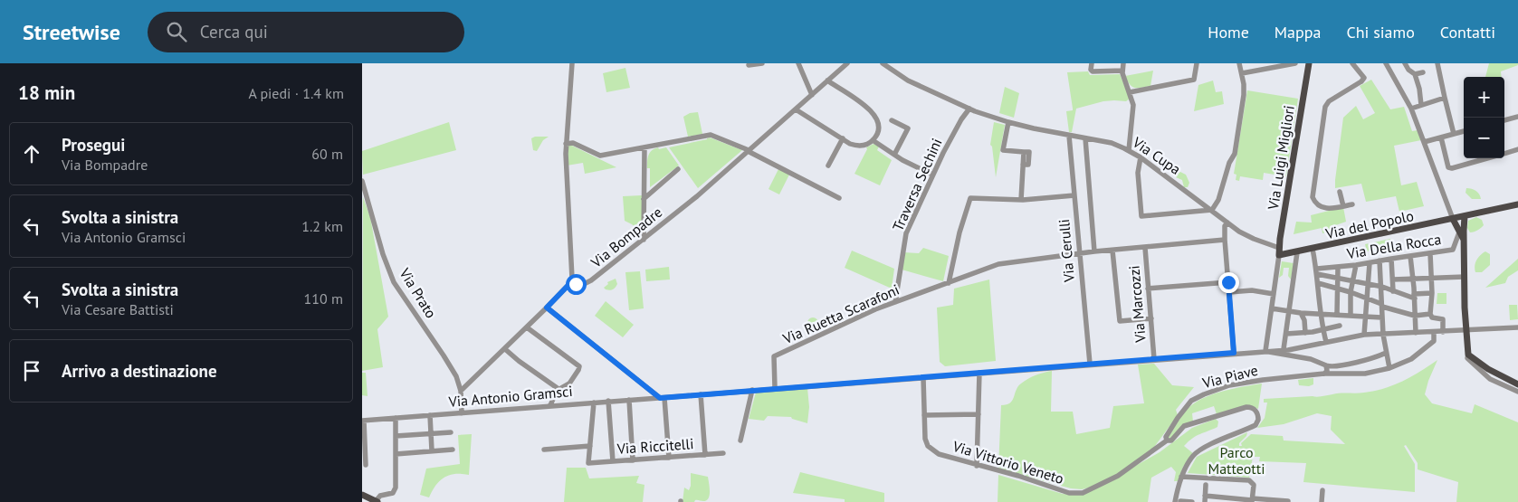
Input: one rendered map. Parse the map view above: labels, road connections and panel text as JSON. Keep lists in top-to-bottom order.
{
  "streets": {
    "main road": ["Via Luigi Migliori", "Via del Popolo"],
    "street": [
      "Via Cupa",
      "Traversa Sechini",
      "Via Bompadre",
      "Via Della Rocca",
      "Via Cerulli",
      "Via Prato",
      "Via Marcozzi",
      "Via Ruetta Scarafoni",
      "Via Piave",
      "Via Antonio Gramsci",
      "Via Riccitelli",
      "Via Vittorio Veneto"
    ]
  },
  "crossings": [
    ["Via Cupa", "Via Luigi Migliori"],
    ["Via Cupa", "Traversa Sechini"],
    ["Via Cupa", "Via del Popolo"],
    ["Via Cupa", "Via Cerulli"],
    ["Via Luigi Migliori", "Via del Popolo"],
    ["Traversa Sechini", "Via Ruetta Scarafoni"],
    ["Via Cerulli", "Via Ruetta Scarafoni"],
    ["Via Cerulli", "Via Antonio Gramsci"],
    ["Via Prato", "Via Antonio Gramsci"],
    ["Via Marcozzi", "Via Ruetta Scarafoni"],
    ["Via Marcozzi", "Via Antonio Gramsci"],
    ["Via Ruetta Scarafoni", "Via Antonio Gramsci"],
    ["Via Piave", "Via Antonio Gramsci"],
    ["Via Piave", "Via Vittorio Veneto"],
    ["Via Antonio Gramsci", "Via Vittorio Veneto"]
  ],
  "parks": ["Parco Matteotti"],
  "page": {
    "header": "Streetwise",
    "search": "Cerca qui",
    "nav": [
      "Home",
      "Mappa",
      "Chi siamo",
      "Contatti"
    ],
    "heading": ["18 min", "A piedi · 1.4 km"],
    "map_buttons": ["+", "−"],
    "list": [
      ["Prosegui", "Via Bompadre", "60 m"],
      ["Svolta a sinistra", "Via Antonio Gramsci", "1.2 km"],
      ["Svolta a sinistra", "Via Cesare Battisti", "110 m"],
      "Arrivo a destinazione"
    ]
  }
}
